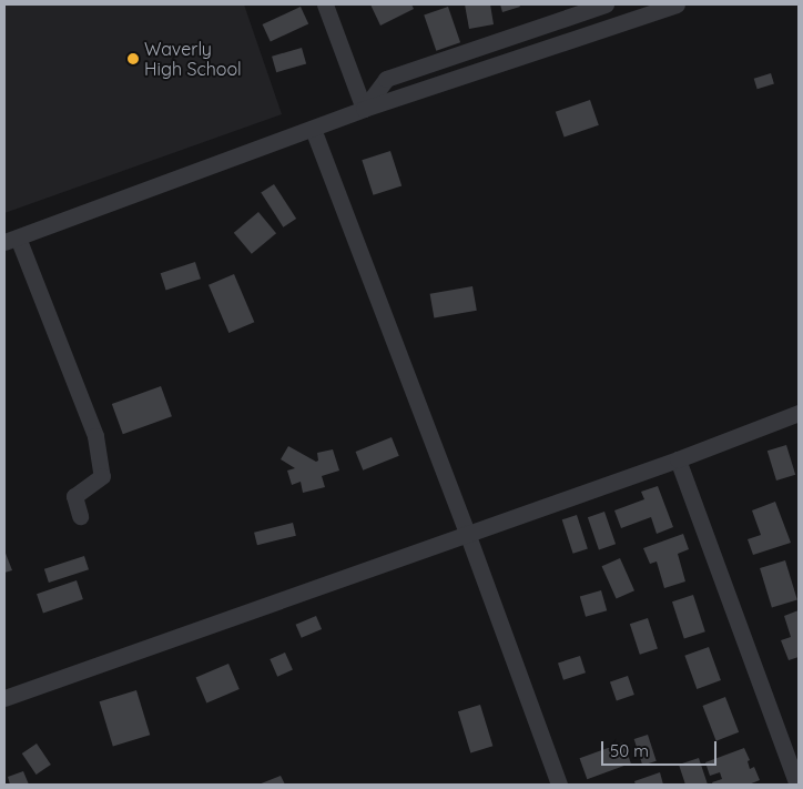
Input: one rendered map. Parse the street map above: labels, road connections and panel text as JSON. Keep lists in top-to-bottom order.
{
  "places": ["Waverly High School"],
  "scale_bar": "50 m"
}
